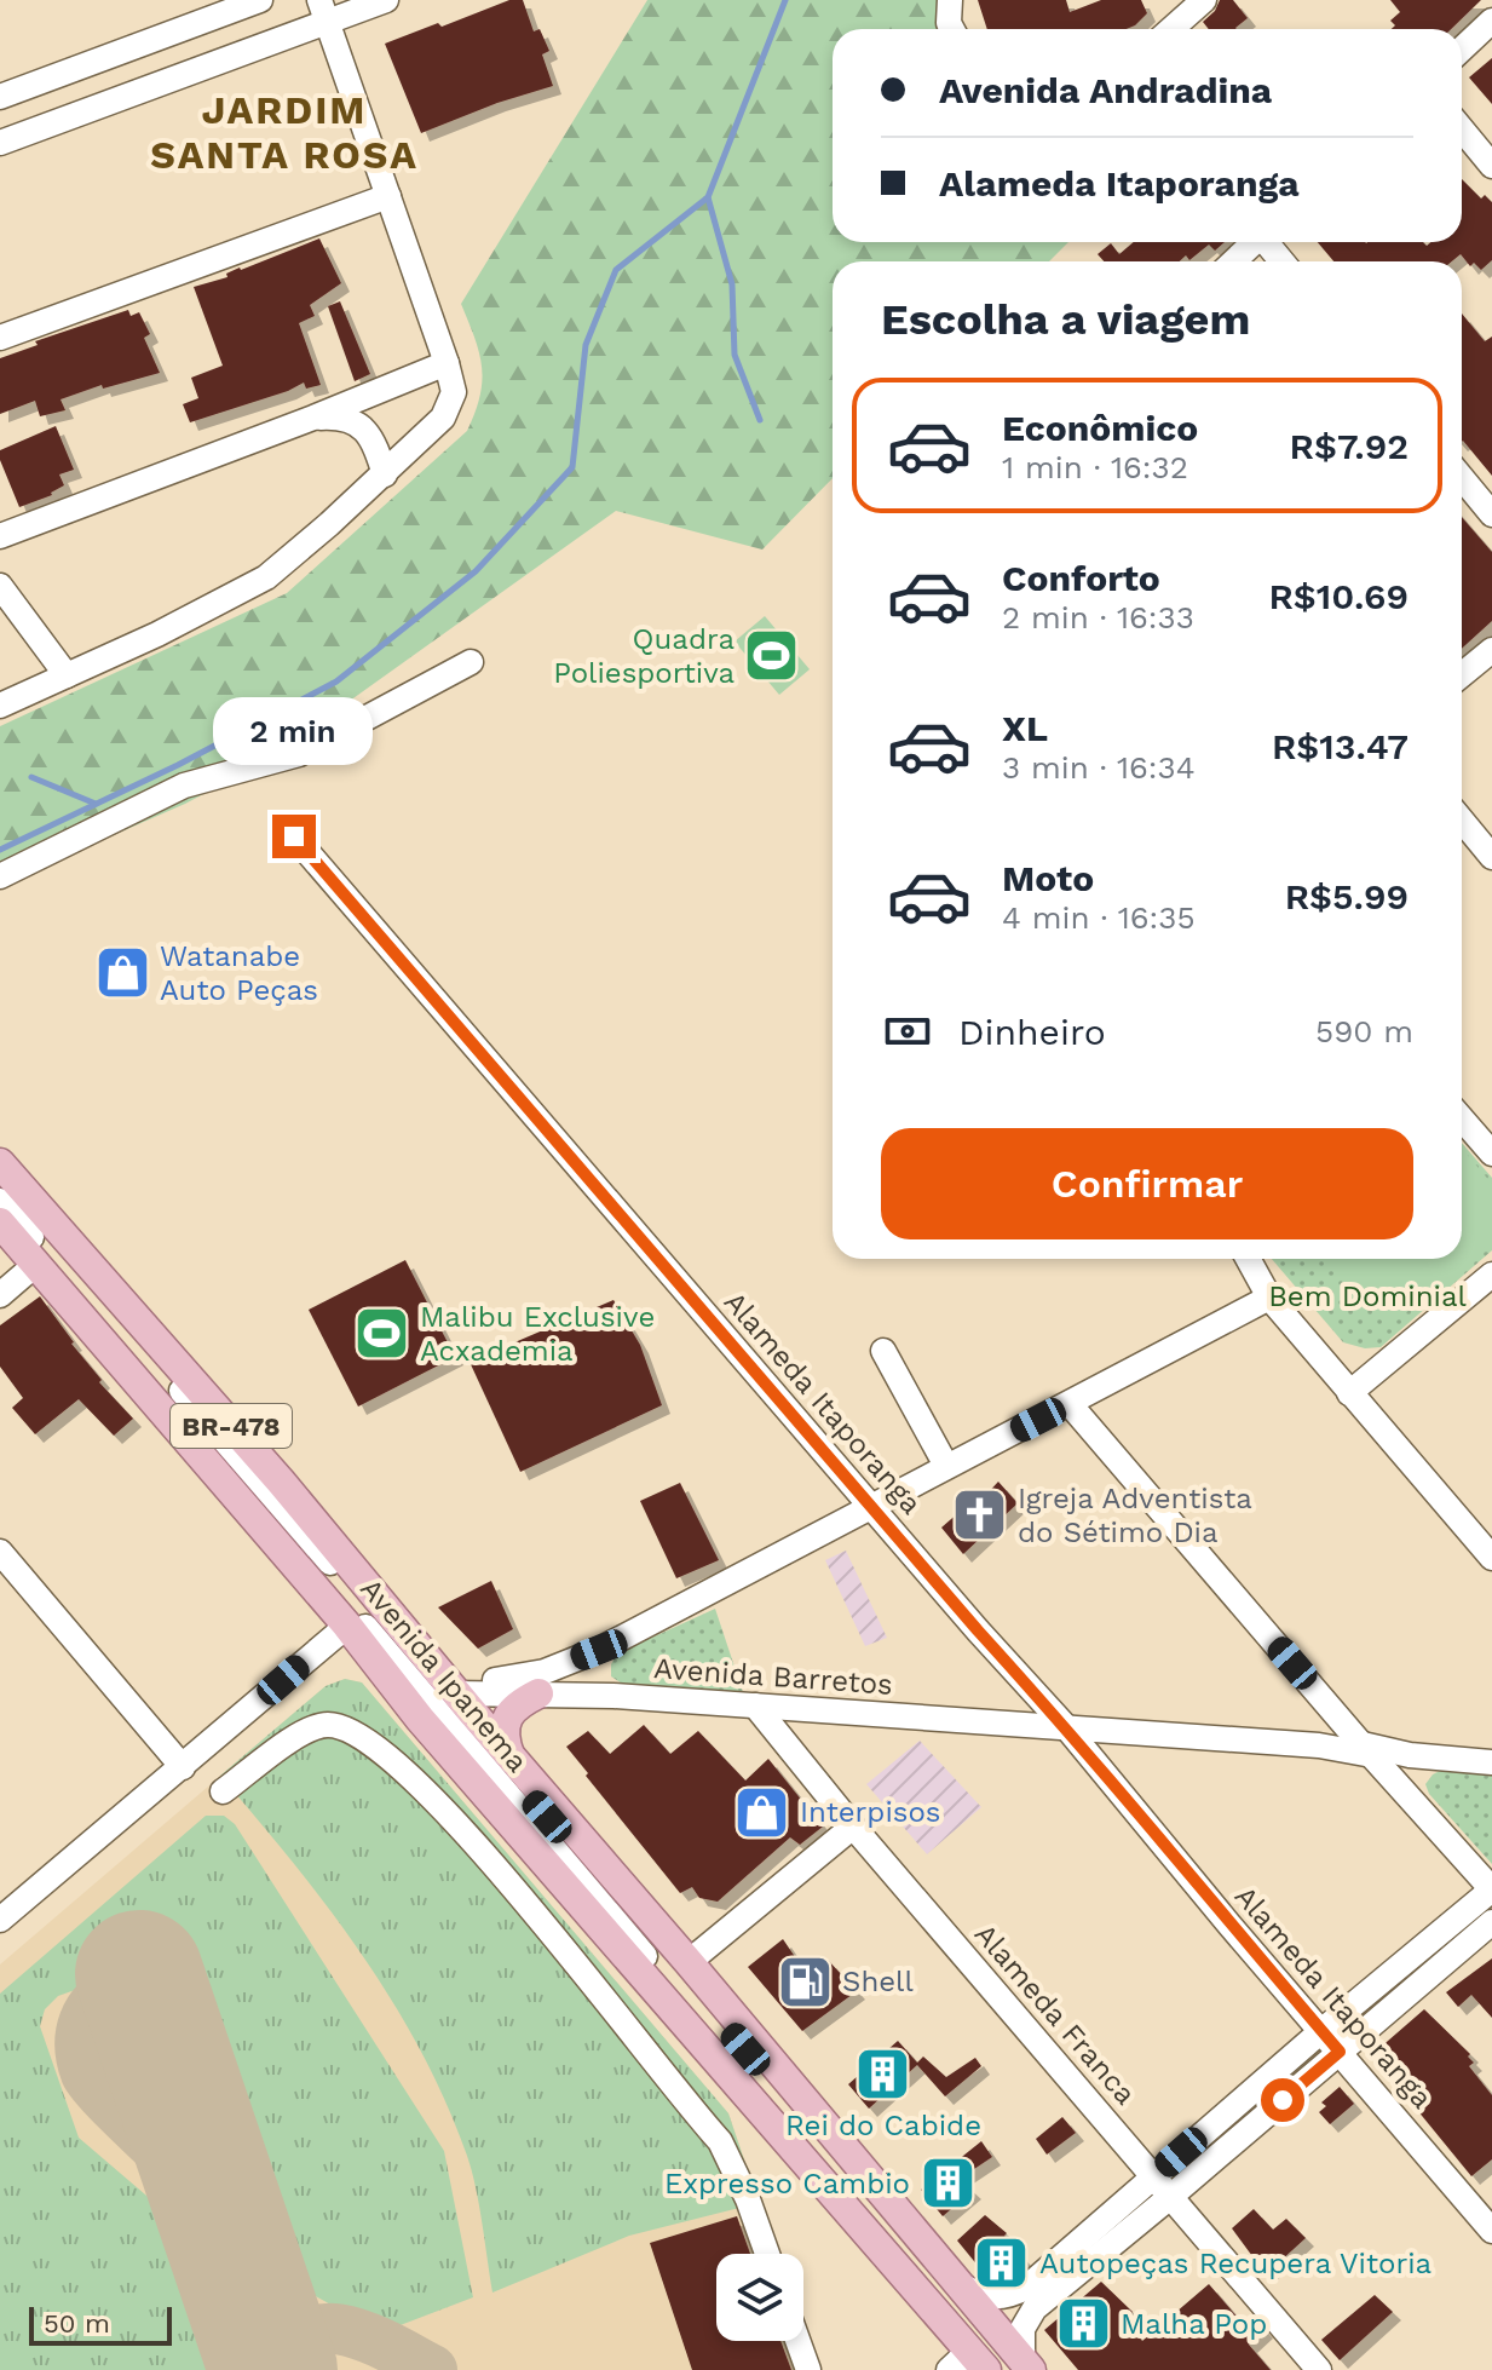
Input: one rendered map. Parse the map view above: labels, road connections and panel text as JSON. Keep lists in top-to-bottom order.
{
  "streets": {
    "main road": ["BR-478", "Avenida Ipanema"],
    "street": ["Alameda Itaporanga", "Avenida Barretos", "Alameda Franca"]
  },
  "crossings": [
    ["Alameda Itaporanga", "Avenida Barretos"],
    ["Avenida Ipanema", "Avenida Barretos"],
    ["Avenida Barretos", "Alameda Franca"]
  ],
  "districts": ["JARDIM SANTA ROSA"],
  "parks": ["Bem Dominial"],
  "places": {
    "sports": ["Quadra Poliesportiva", "Malibu Exclusive Acxademia"],
    "shop": ["Watanabe Auto Peças", "Interpisos"],
    "church": ["Igreja Adventista do Sétimo Dia"],
    "fuel station": ["Shell"],
    "building": [
      "Rei do Cabide",
      "Expresso Cambio",
      "Autopeças Recupera Vitoria",
      "Malha Pop"
    ]
  },
  "scale_bar": "50 m",
  "page": {
    "banner": ["Avenida Andradina", "Alameda Itaporanga"],
    "heading": "Escolha a viagem",
    "list": [
      {
        "name": "Econômico",
        "note": "1 min · 16:32",
        "value": "R$7.92"
      },
      {
        "name": "Conforto",
        "note": "2 min · 16:33",
        "value": "R$10.69"
      },
      {
        "name": "XL",
        "note": "3 min · 16:34",
        "value": "R$13.47"
      },
      {
        "name": "Moto",
        "note": "4 min · 16:35",
        "value": "R$5.99"
      }
    ],
    "bubble": "2 min",
    "pay": ["Dinheiro", "590 m"],
    "buttons": "Confirmar",
    "scale": "50 m"
  }
}
